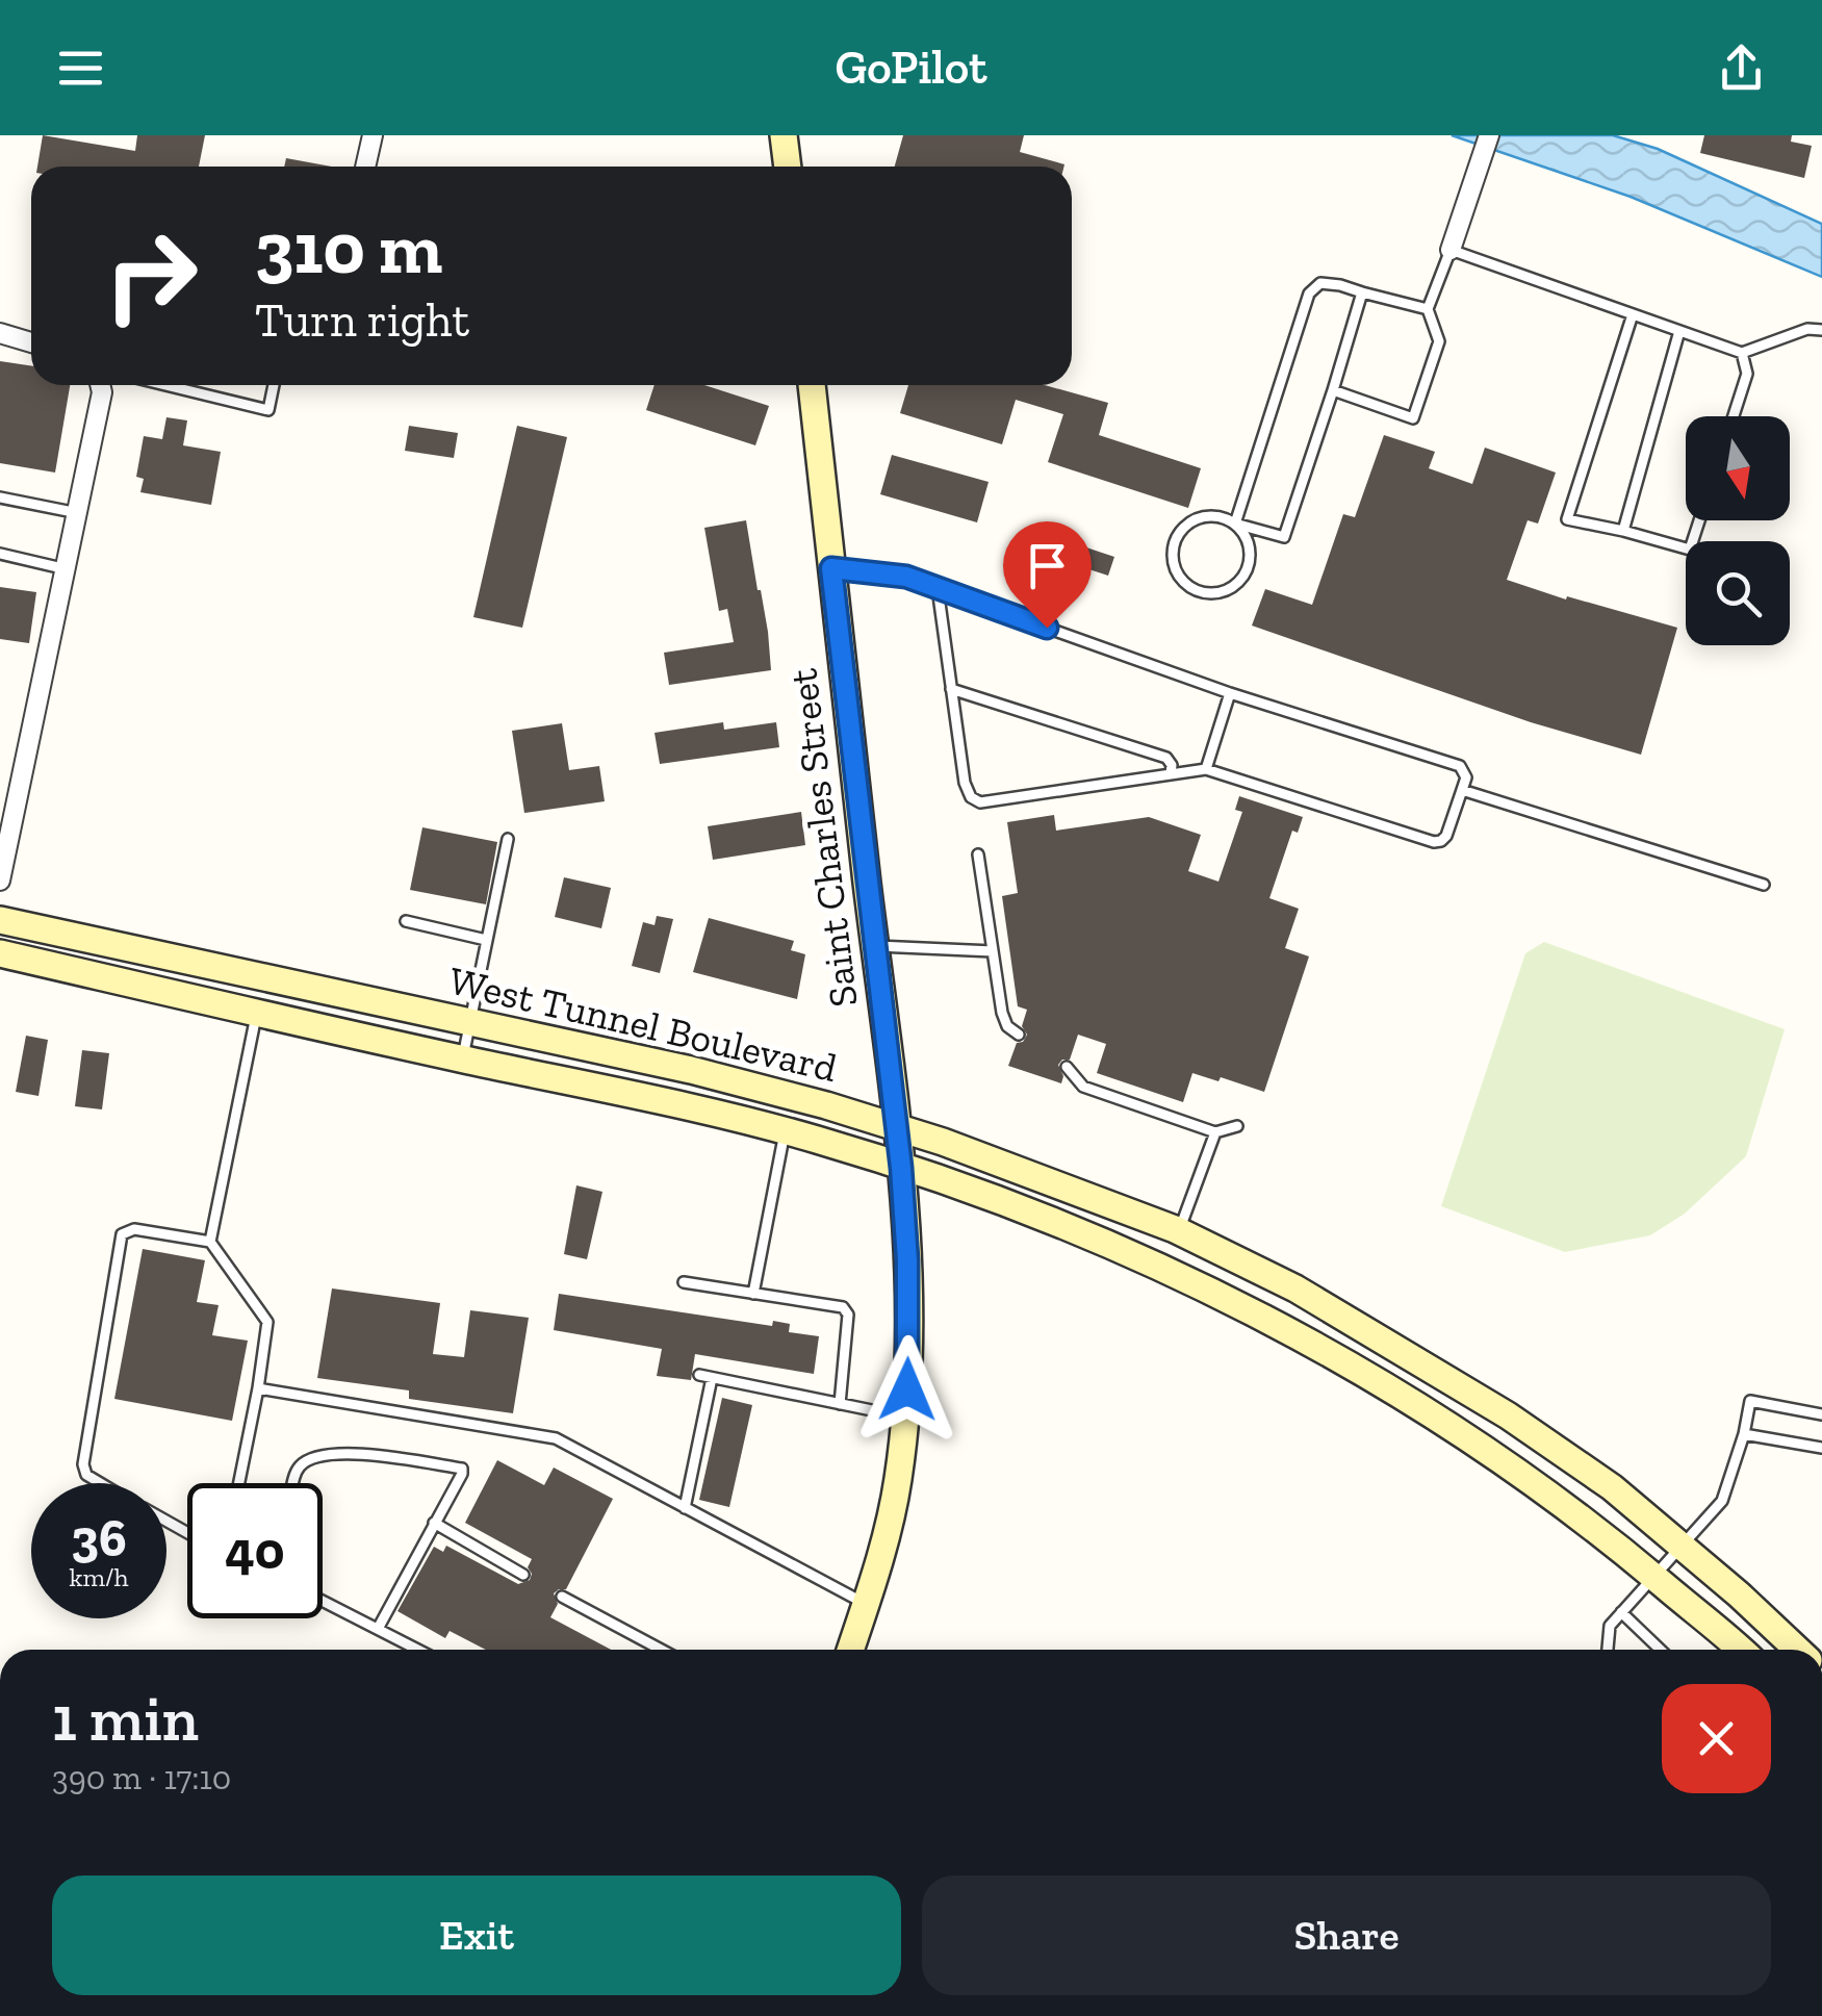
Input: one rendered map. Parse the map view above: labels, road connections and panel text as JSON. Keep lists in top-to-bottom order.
{
  "streets": {
    "main road": ["Saint Charles Street", "West Tunnel Boulevard"]
  },
  "crossings": [
    ["Saint Charles Street", "West Tunnel Boulevard"]
  ],
  "north": "bottom",
  "page": {
    "header": "GoPilot",
    "turn": ["310 m", "Turn right"],
    "speed": "36 km/h",
    "limit": "40",
    "heading": ["1 min", "390 m · 17:10"],
    "buttons": ["Exit", "Share"]
  }
}
